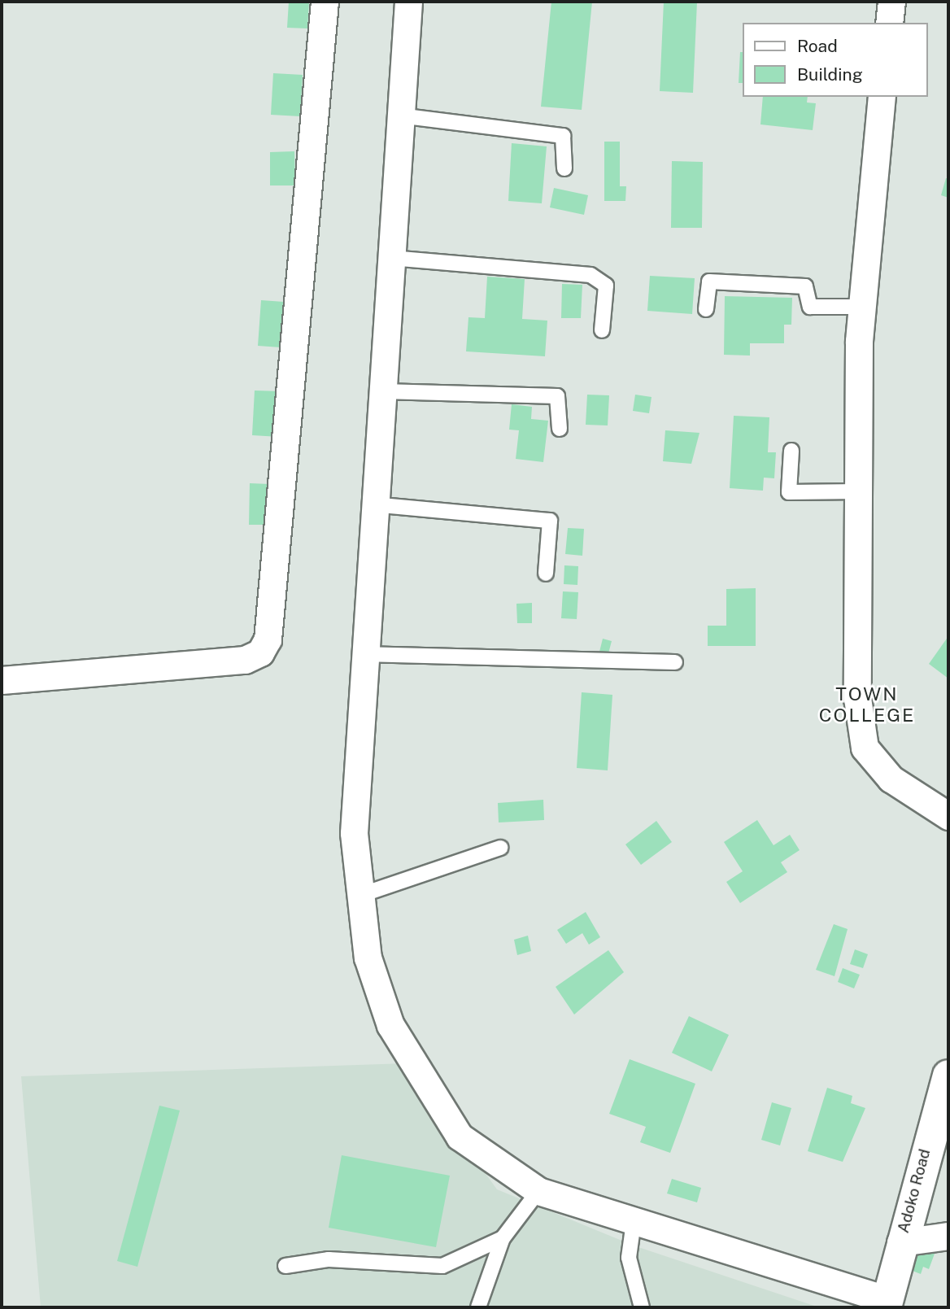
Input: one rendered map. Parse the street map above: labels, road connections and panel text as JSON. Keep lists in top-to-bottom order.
{
  "streets": {
    "street": ["Adoko Road"]
  },
  "districts": ["TOWN COLLEGE"],
  "legend": ["Road", "Building"]
}
